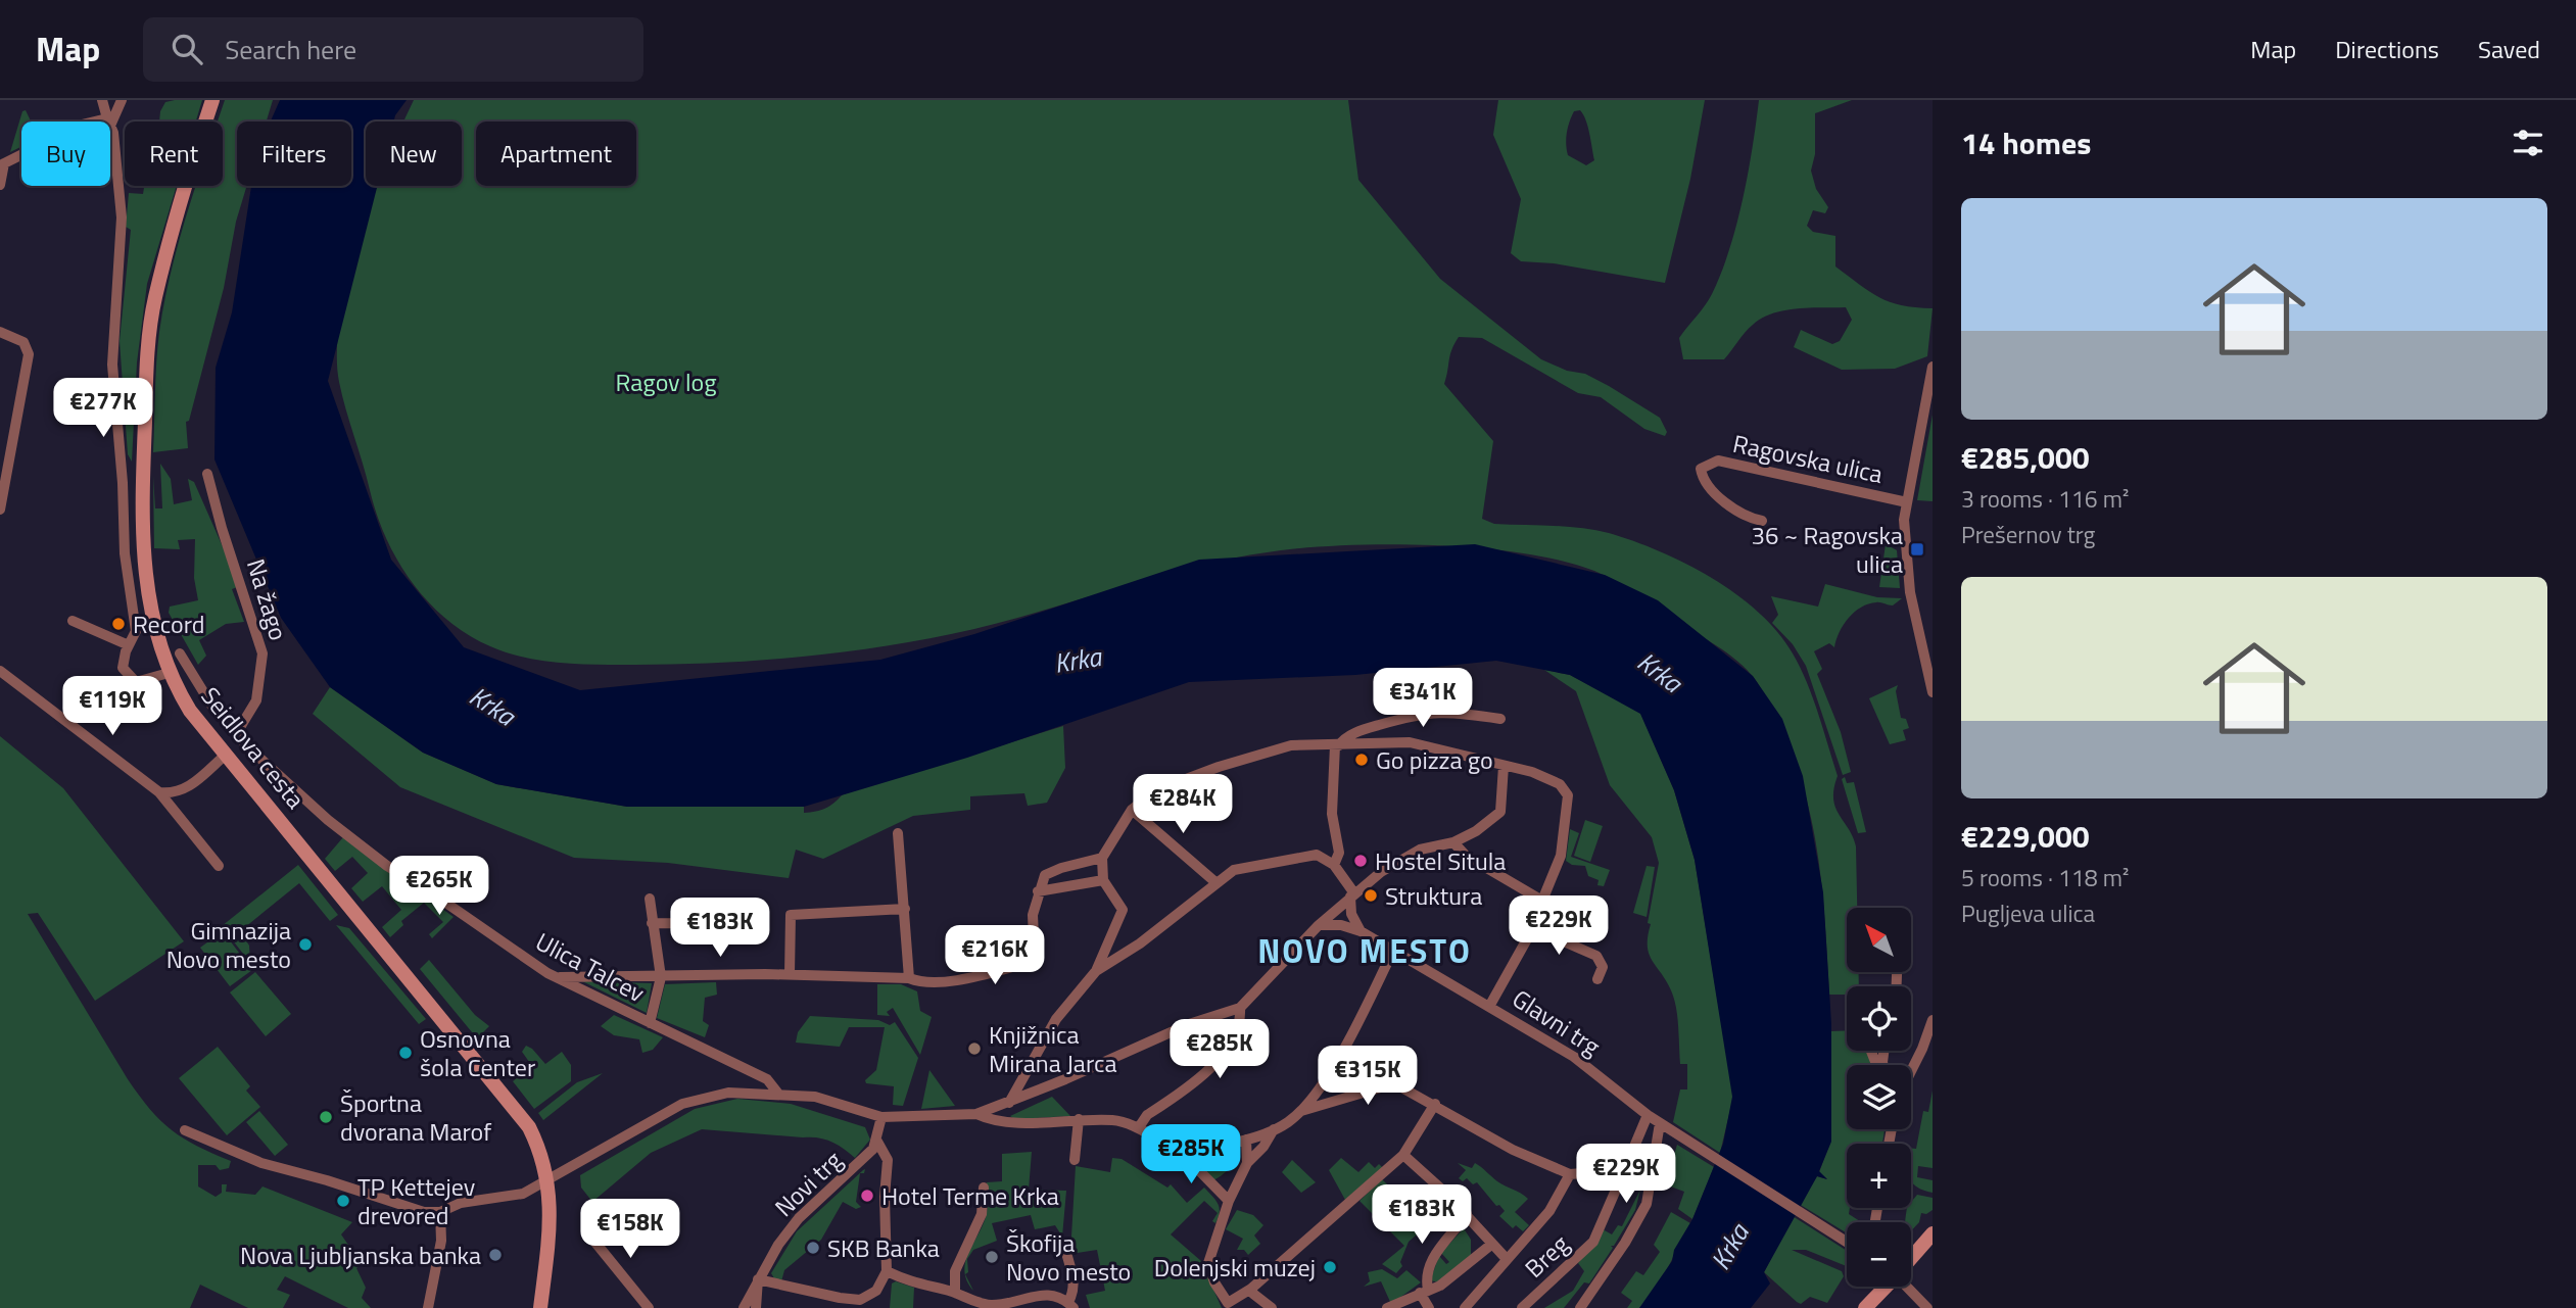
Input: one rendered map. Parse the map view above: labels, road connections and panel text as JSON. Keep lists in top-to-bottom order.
{
  "streets": {
    "street": [
      "Ragovska ulica",
      "Na žago",
      "Seidlova cesta",
      "Ulica Talcev",
      "Glavni trg",
      "Novi trg",
      "Breg"
    ]
  },
  "crossings": [
    ["Na žago", "Ulica Talcev"],
    ["Glavni trg", "Breg"]
  ],
  "districts": ["NOVO MESTO"],
  "water": ["Krka"],
  "parks": ["Ragov log"],
  "places": {
    "transit": ["36 ~ Ragovska ulica"],
    "other": [
      "Record",
      "Go pizza go",
      "Hostel Situla",
      "Struktura",
      "Gimnazija Novo mesto",
      "Knjižnica Mirana Jarca",
      "Osnovna šola Center",
      "Športna dvorana Marof",
      "Hotel Terme Krka",
      "TP Kettejev drevored",
      "SKB Banka",
      "Nova Ljubljanska banka",
      "Škofija Novo mesto",
      "Dolenjski muzej"
    ]
  },
  "north": "top left",
  "page": {
    "header": "Map",
    "search": "Search here",
    "nav": ["Map", "Directions", "Saved"],
    "heading": "14 homes",
    "chip": [
      "Buy",
      "Rent",
      "Filters",
      "New",
      "Apartment"
    ],
    "list": [
      {
        "name": "€285,000",
        "note": "3 rooms · 116 m² · Prešernov trg"
      },
      {
        "name": "€229,000",
        "note": "5 rooms · 118 m² · Pugljeva ulica"
      }
    ],
    "price": [
      "€277K",
      "€341K",
      "€119K",
      "€284K",
      "€265K",
      "€229K",
      "€183K",
      "€216K",
      "€285K",
      "€315K",
      "€285K",
      "€229K",
      "€183K",
      "€158K"
    ],
    "map_buttons": ["+", "−"]
  }
}
